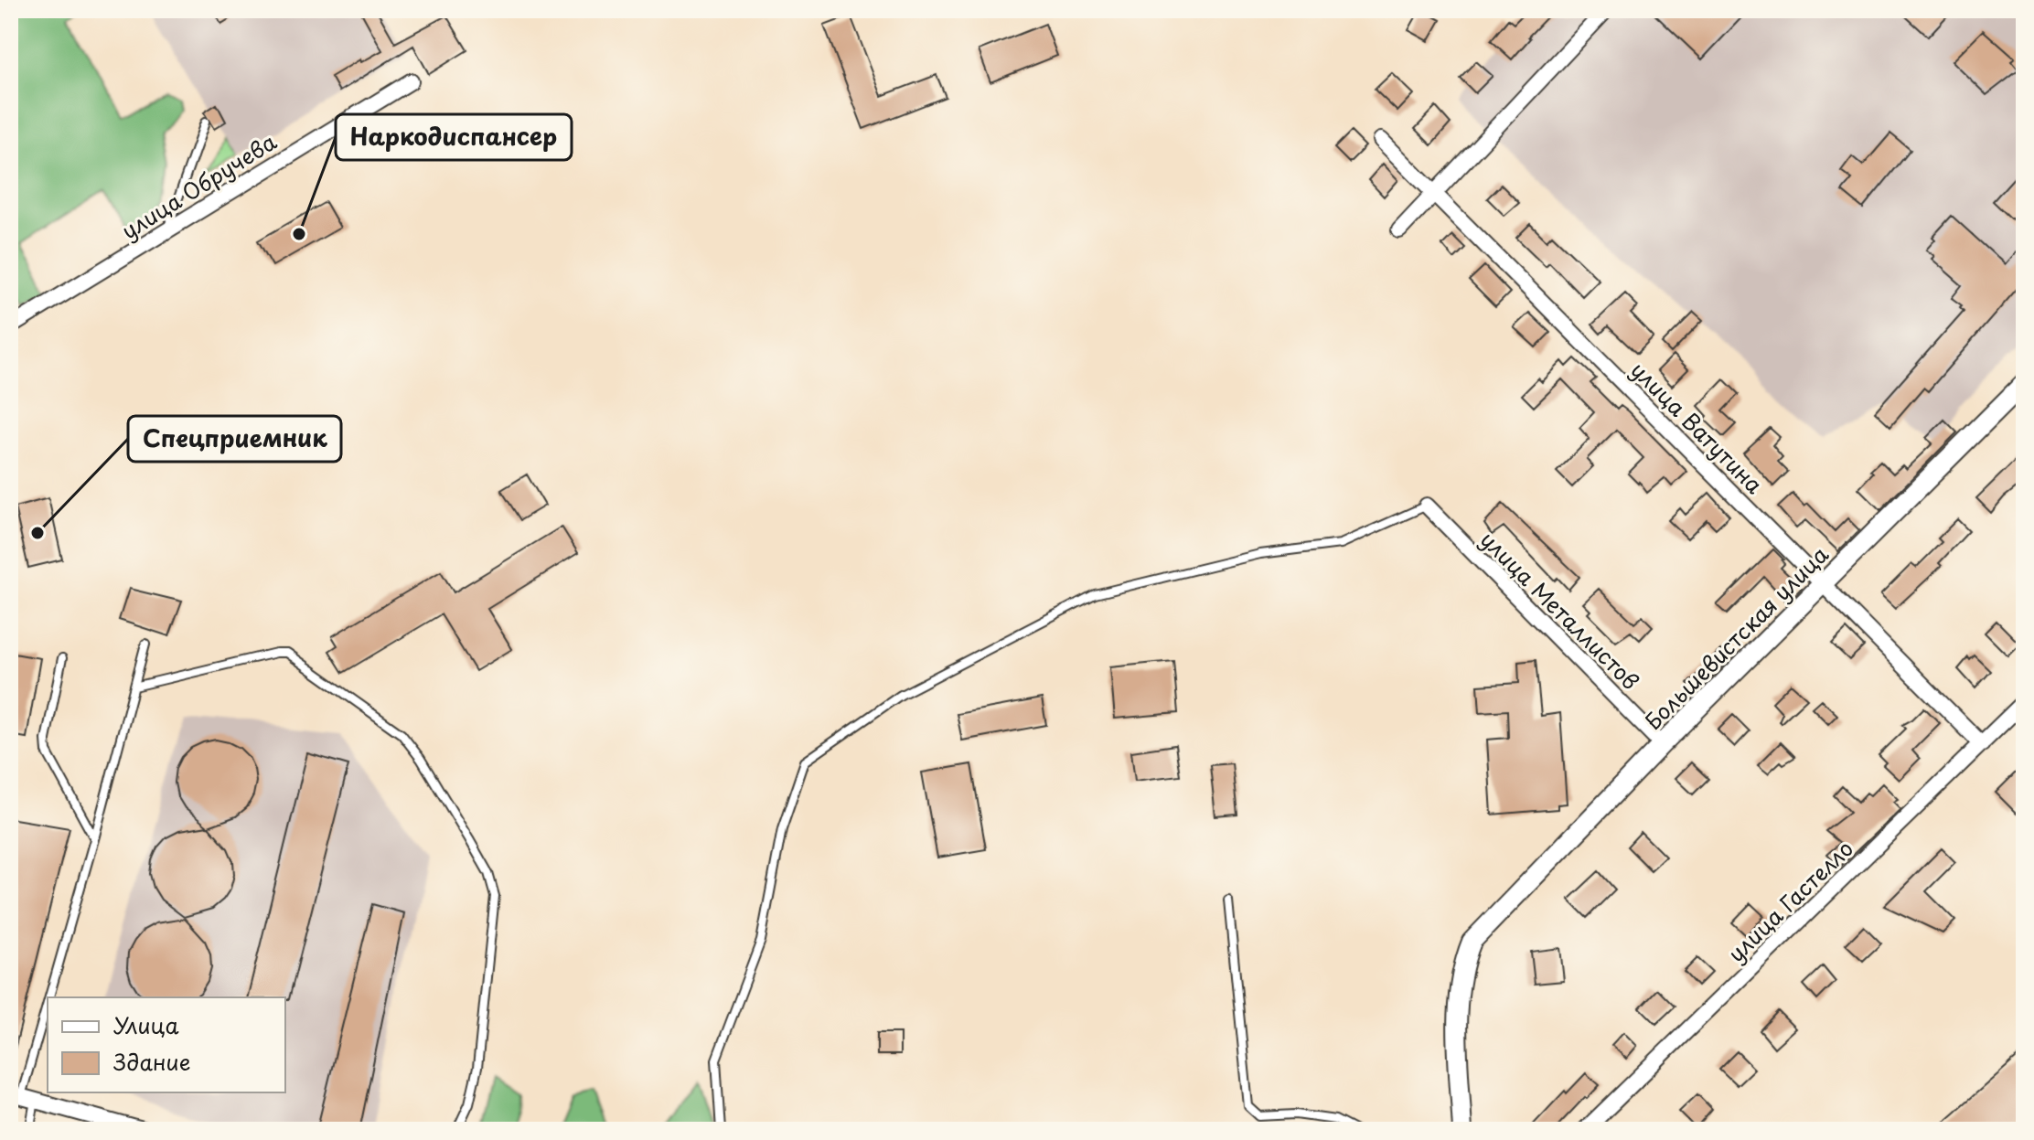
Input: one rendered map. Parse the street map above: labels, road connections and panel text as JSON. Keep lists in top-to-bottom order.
{
  "streets": {
    "street": [
      "улица Обручева",
      "улица Ватутина",
      "улица Металлистов",
      "Большевистская улица",
      "улица Гастелло"
    ]
  },
  "crossings": [
    ["улица Ватутина", "Большевистская улица"],
    ["улица Ватутина", "улица Гастелло"],
    ["улица Металлистов", "Большевистская улица"]
  ],
  "places": ["Наркодиспансер", "Спецприемник"],
  "legend": ["Улица", "Здание"]
}
